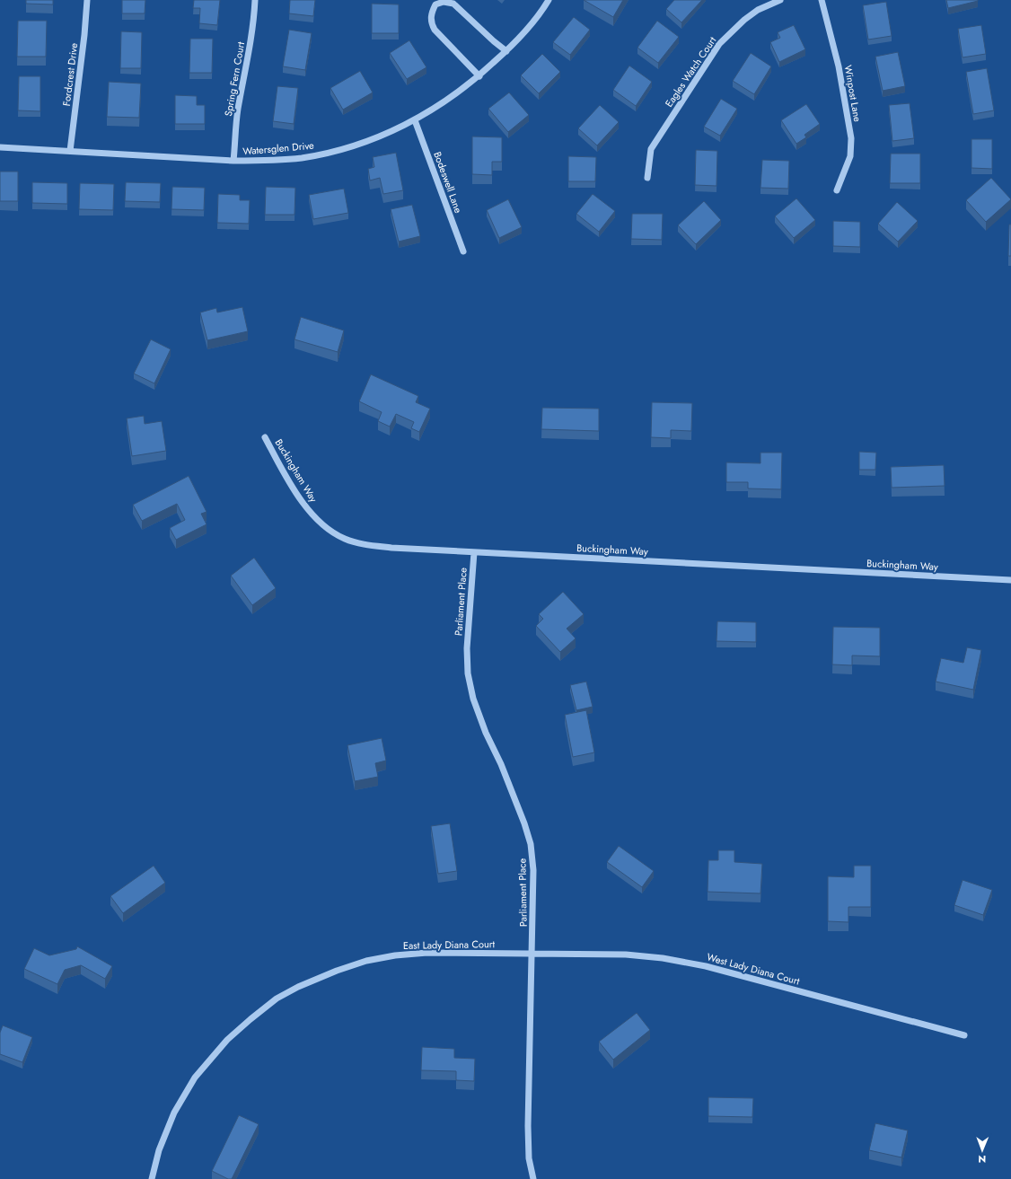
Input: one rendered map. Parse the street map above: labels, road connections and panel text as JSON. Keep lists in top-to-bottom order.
{
  "streets": {
    "street": [
      "Eagles Watch Court",
      "Fordcrest Drive",
      "Spring Fern Court",
      "Winpost Lane",
      "Watersglen Drive",
      "Bodeswell Lane",
      "Buckingham Way",
      "Parliament Place",
      "East Lady Diana Court",
      "West Lady Diana Court"
    ]
  },
  "crossings": [
    ["Fordcrest Drive", "Watersglen Drive"],
    ["Spring Fern Court", "Watersglen Drive"],
    ["Watersglen Drive", "Bodeswell Lane"],
    ["Buckingham Way", "Parliament Place"],
    ["Parliament Place", "East Lady Diana Court"],
    ["Parliament Place", "West Lady Diana Court"],
    ["East Lady Diana Court", "West Lady Diana Court"]
  ],
  "north": "bottom"
}
